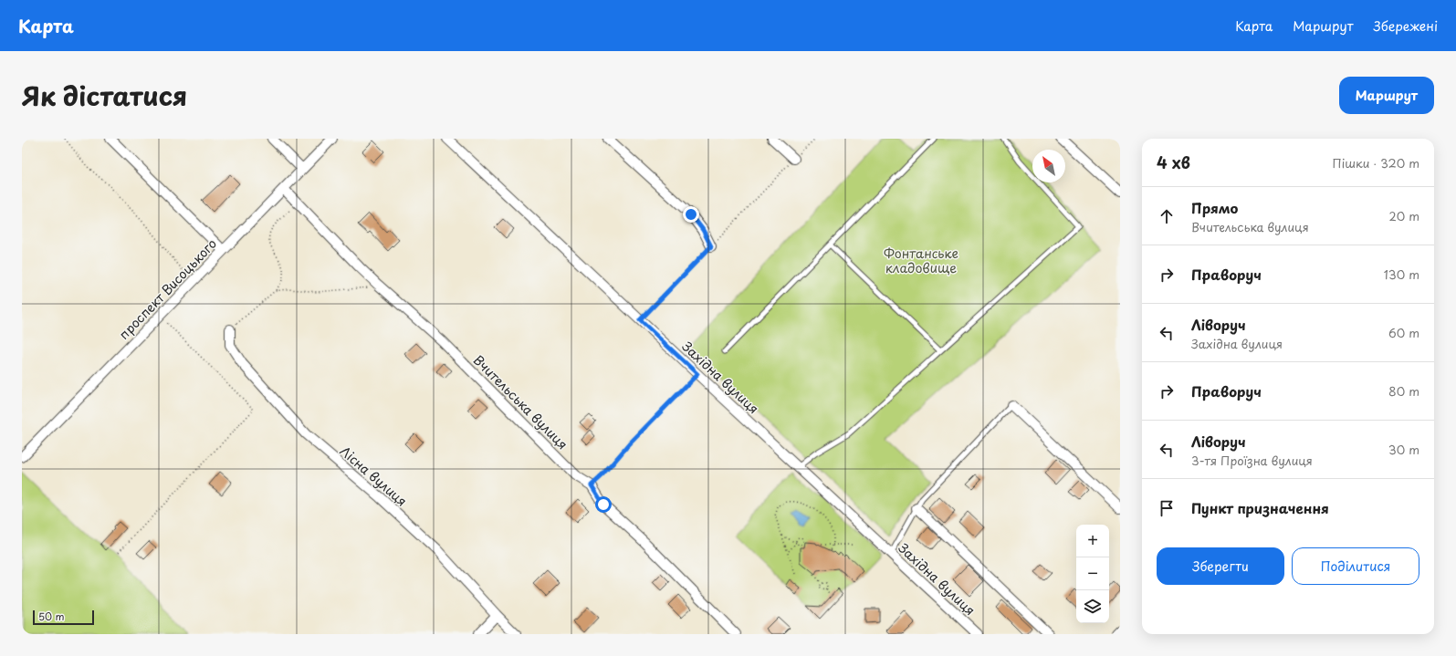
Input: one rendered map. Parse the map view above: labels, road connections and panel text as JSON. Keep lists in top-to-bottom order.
{
  "streets": {
    "street": [
      "проспект Висоцького",
      "Західна вулиця",
      "Вчительська вулиця",
      "Лісна вулиця"
    ]
  },
  "crossings": [
    ["проспект Висоцького", "Вчительська вулиця"]
  ],
  "parks": ["Фонтанське кладовище"],
  "scale_bar": "50 m",
  "north": "top left",
  "page": {
    "header": "Карта",
    "nav": ["Карта", "Маршрут", "Збережені"],
    "title": "Як дістатися",
    "buttons": [
      "Маршрут",
      ["Зберегти", "Поділитися"]
    ],
    "heading": ["4 хв", "Пішки · 320 m"],
    "list": [
      ["Прямо", "Вчительська вулиця", "20 m"],
      ["Праворуч", "130 m"],
      ["Ліворуч", "Західна вулиця", "60 m"],
      ["Праворуч", "80 m"],
      ["Ліворуч", "3-тя Проїзна вулиця", "30 m"],
      "Пункт призначення"
    ],
    "map_buttons": ["+", "−"],
    "scale": "50 m"
  }
}
